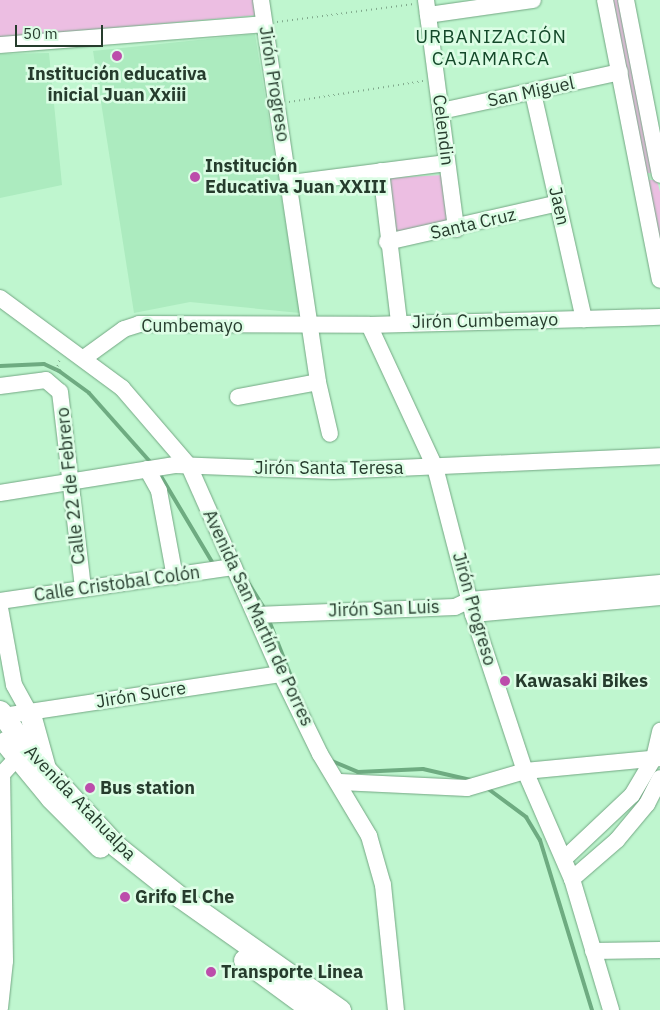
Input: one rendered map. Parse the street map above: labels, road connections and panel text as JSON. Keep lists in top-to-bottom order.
{
  "streets": {
    "main road": ["Avenida Atahualpa"],
    "street": [
      "Jirón Progreso",
      "San Miguel",
      "Celendin",
      "Jaen",
      "Santa Cruz",
      "Jirón Cumbemayo",
      "Cumbemayo",
      "Jirón Santa Teresa",
      "Calle 22 de Febrero",
      "Calle Cristobal Colón",
      "Jirón San Luis",
      "Avenida San Martín de Porres",
      "Jirón Sucre"
    ]
  },
  "crossings": [
    ["Jirón Progreso", "Jirón Cumbemayo"],
    ["Jirón Progreso", "Cumbemayo"],
    ["Jirón Progreso", "Jirón Santa Teresa"],
    ["Jirón Progreso", "Jirón San Luis"],
    ["San Miguel", "Celendin"],
    ["San Miguel", "Jaen"],
    ["Celendin", "Santa Cruz"],
    ["Jaen", "Santa Cruz"],
    ["Jaen", "Jirón Cumbemayo"],
    ["Jirón Cumbemayo", "Cumbemayo"],
    ["Cumbemayo", "Avenida San Martín de Porres"],
    ["Jirón Santa Teresa", "Calle 22 de Febrero"],
    ["Jirón Santa Teresa", "Avenida San Martín de Porres"],
    ["Calle 22 de Febrero", "Calle Cristobal Colón"],
    ["Calle Cristobal Colón", "Avenida San Martín de Porres"],
    ["Jirón San Luis", "Avenida San Martín de Porres"],
    ["Avenida San Martín de Porres", "Jirón Sucre"],
    ["Jirón Sucre", "Avenida Atahualpa"]
  ],
  "districts": ["URBANIZACIÓN CAJAMARCA"],
  "places": [
    "Institución educativa inicial Juan Xxiii",
    "Institución Educativa Juan XXIII",
    "Kawasaki Bikes",
    "Bus station",
    "Grifo El Che",
    "Transporte Linea"
  ],
  "scale_bar": "50 m"
}
